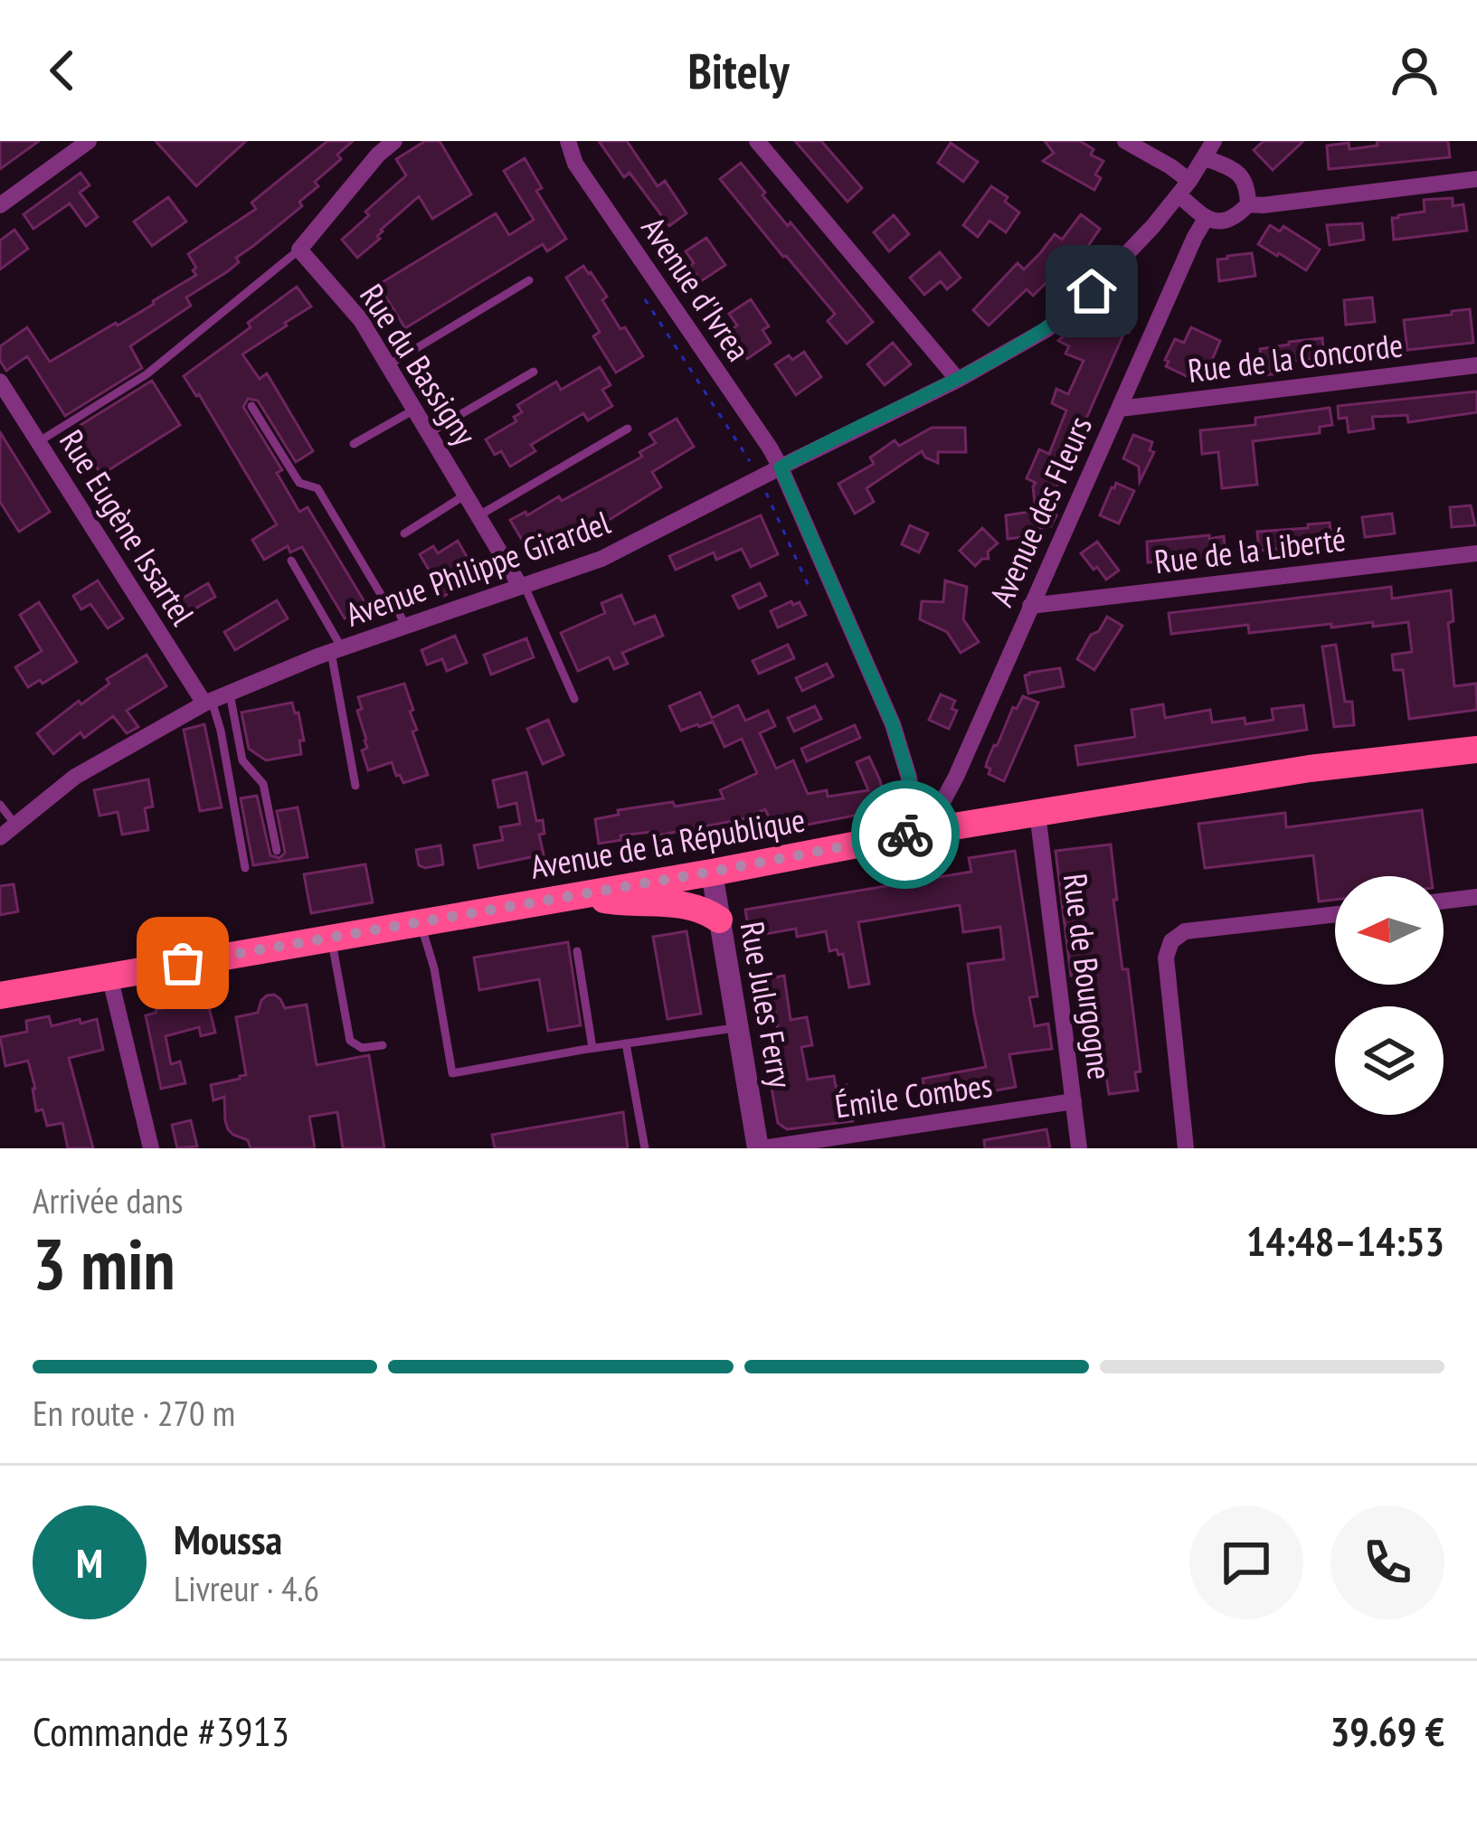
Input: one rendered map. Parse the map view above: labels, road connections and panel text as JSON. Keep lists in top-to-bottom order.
{
  "streets": {
    "main road": ["Avenue de la République"],
    "street": [
      "Avenue d'Ivrea",
      "Rue de la Concorde",
      "Rue du Bassigny",
      "Avenue des Fleurs",
      "Rue Eugène Issartel",
      "Rue de la Liberté",
      "Avenue Philippe Girardel",
      "Rue de Bourgogne",
      "Rue Jules Ferry",
      "Émile Combes"
    ]
  },
  "crossings": [
    ["Avenue d'Ivrea", "Avenue des Fleurs"],
    ["Avenue d'Ivrea", "Avenue Philippe Girardel"],
    ["Avenue d'Ivrea", "Avenue de la République"],
    ["Rue de la Concorde", "Avenue des Fleurs"],
    ["Rue du Bassigny", "Avenue Philippe Girardel"],
    ["Avenue des Fleurs", "Rue de la Liberté"],
    ["Avenue des Fleurs", "Avenue Philippe Girardel"],
    ["Avenue des Fleurs", "Avenue de la République"],
    ["Rue Eugène Issartel", "Avenue Philippe Girardel"],
    ["Avenue de la République", "Rue de Bourgogne"],
    ["Avenue de la République", "Rue Jules Ferry"],
    ["Rue de Bourgogne", "Émile Combes"],
    ["Rue Jules Ferry", "Émile Combes"]
  ],
  "north": "left",
  "page": {
    "header": "Bitely",
    "heading": ["3 min", "Arrivée dans", "14:48–14:53"],
    "panel": [
      "Moussa",
      "Livreur · 4.6",
      "Commande #3913",
      "39.69 €"
    ],
    "bar": "En route · 270 m",
    "round": "M"
  }
}
